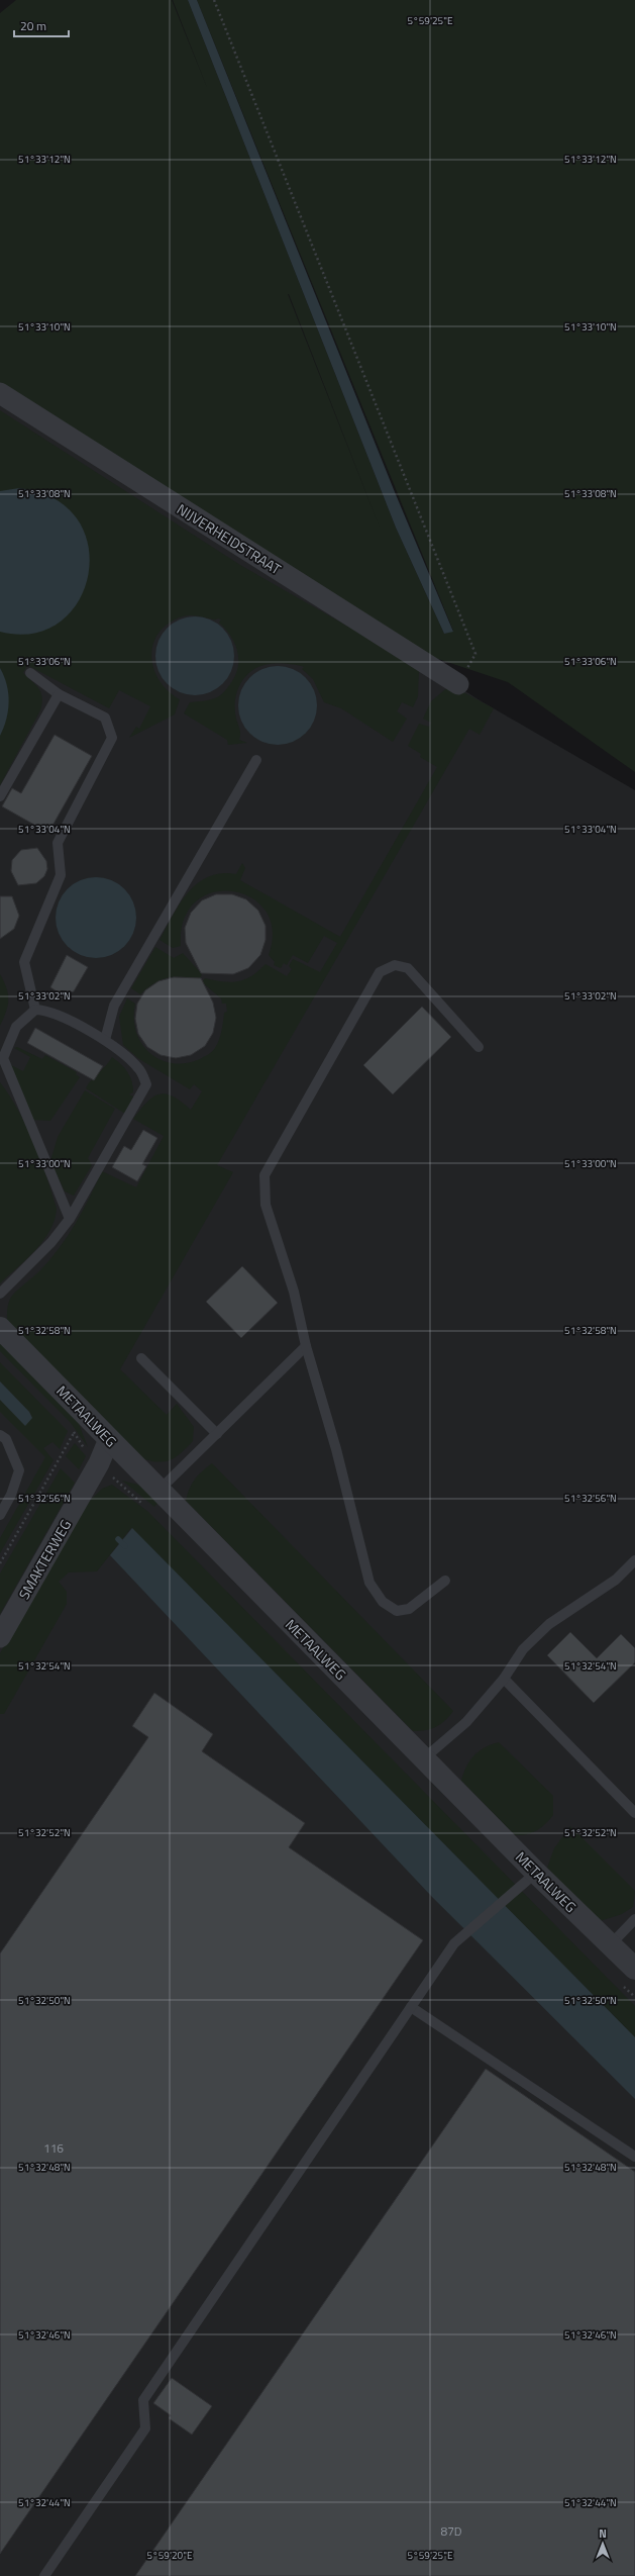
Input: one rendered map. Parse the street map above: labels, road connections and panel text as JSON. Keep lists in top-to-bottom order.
{
  "streets": {
    "street": ["NIJVERHEIDSTRAAT", "METAALWEG", "SMAKTERWEG"]
  },
  "crossings": [
    ["METAALWEG", "SMAKTERWEG"]
  ],
  "house_numbers": ["116", "87D"],
  "scale_bar": "20 m",
  "north": "top",
  "coordinates": [
    "5°59'25\"E",
    "51°33'12\"N",
    "51°33'10\"N",
    "51°33'08\"N",
    "51°33'06\"N",
    "51°33'04\"N",
    "51°33'02\"N",
    "51°33'00\"N",
    "51°32'58\"N",
    "51°32'56\"N",
    "51°32'54\"N",
    "51°32'52\"N",
    "51°32'50\"N",
    "51°32'48\"N",
    "51°32'46\"N",
    "51°32'44\"N",
    "5°59'20\"E"
  ]
}
